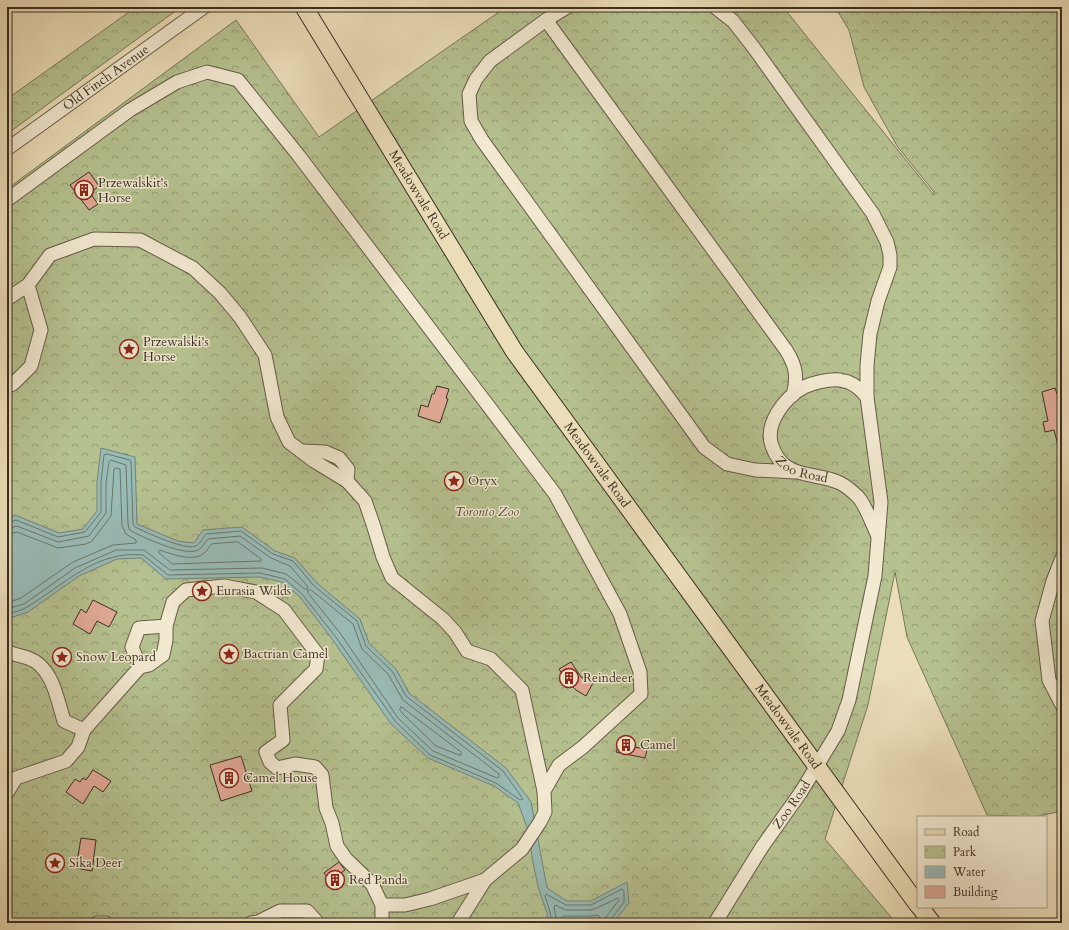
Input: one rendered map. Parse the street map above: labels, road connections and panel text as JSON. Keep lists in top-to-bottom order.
{
  "streets": {
    "main road": ["Meadowvale Road"],
    "street": ["Old Finch Avenue", "Zoo Road"]
  },
  "crossings": [
    ["Meadowvale Road", "Zoo Road"]
  ],
  "parks": ["Toronto Zoo"],
  "places": {
    "building": [
      "Przewalskit's Horse",
      "Reindeer",
      "Camel",
      "Camel House",
      "Red Panda"
    ],
    "place": [
      "Przewalski's Horse",
      "Oryx",
      "Eurasia Wilds",
      "Bactrian Camel",
      "Snow Leopard",
      "Sika Deer"
    ]
  },
  "legend": [
    "Road",
    "Park",
    "Water",
    "Building"
  ]
}
